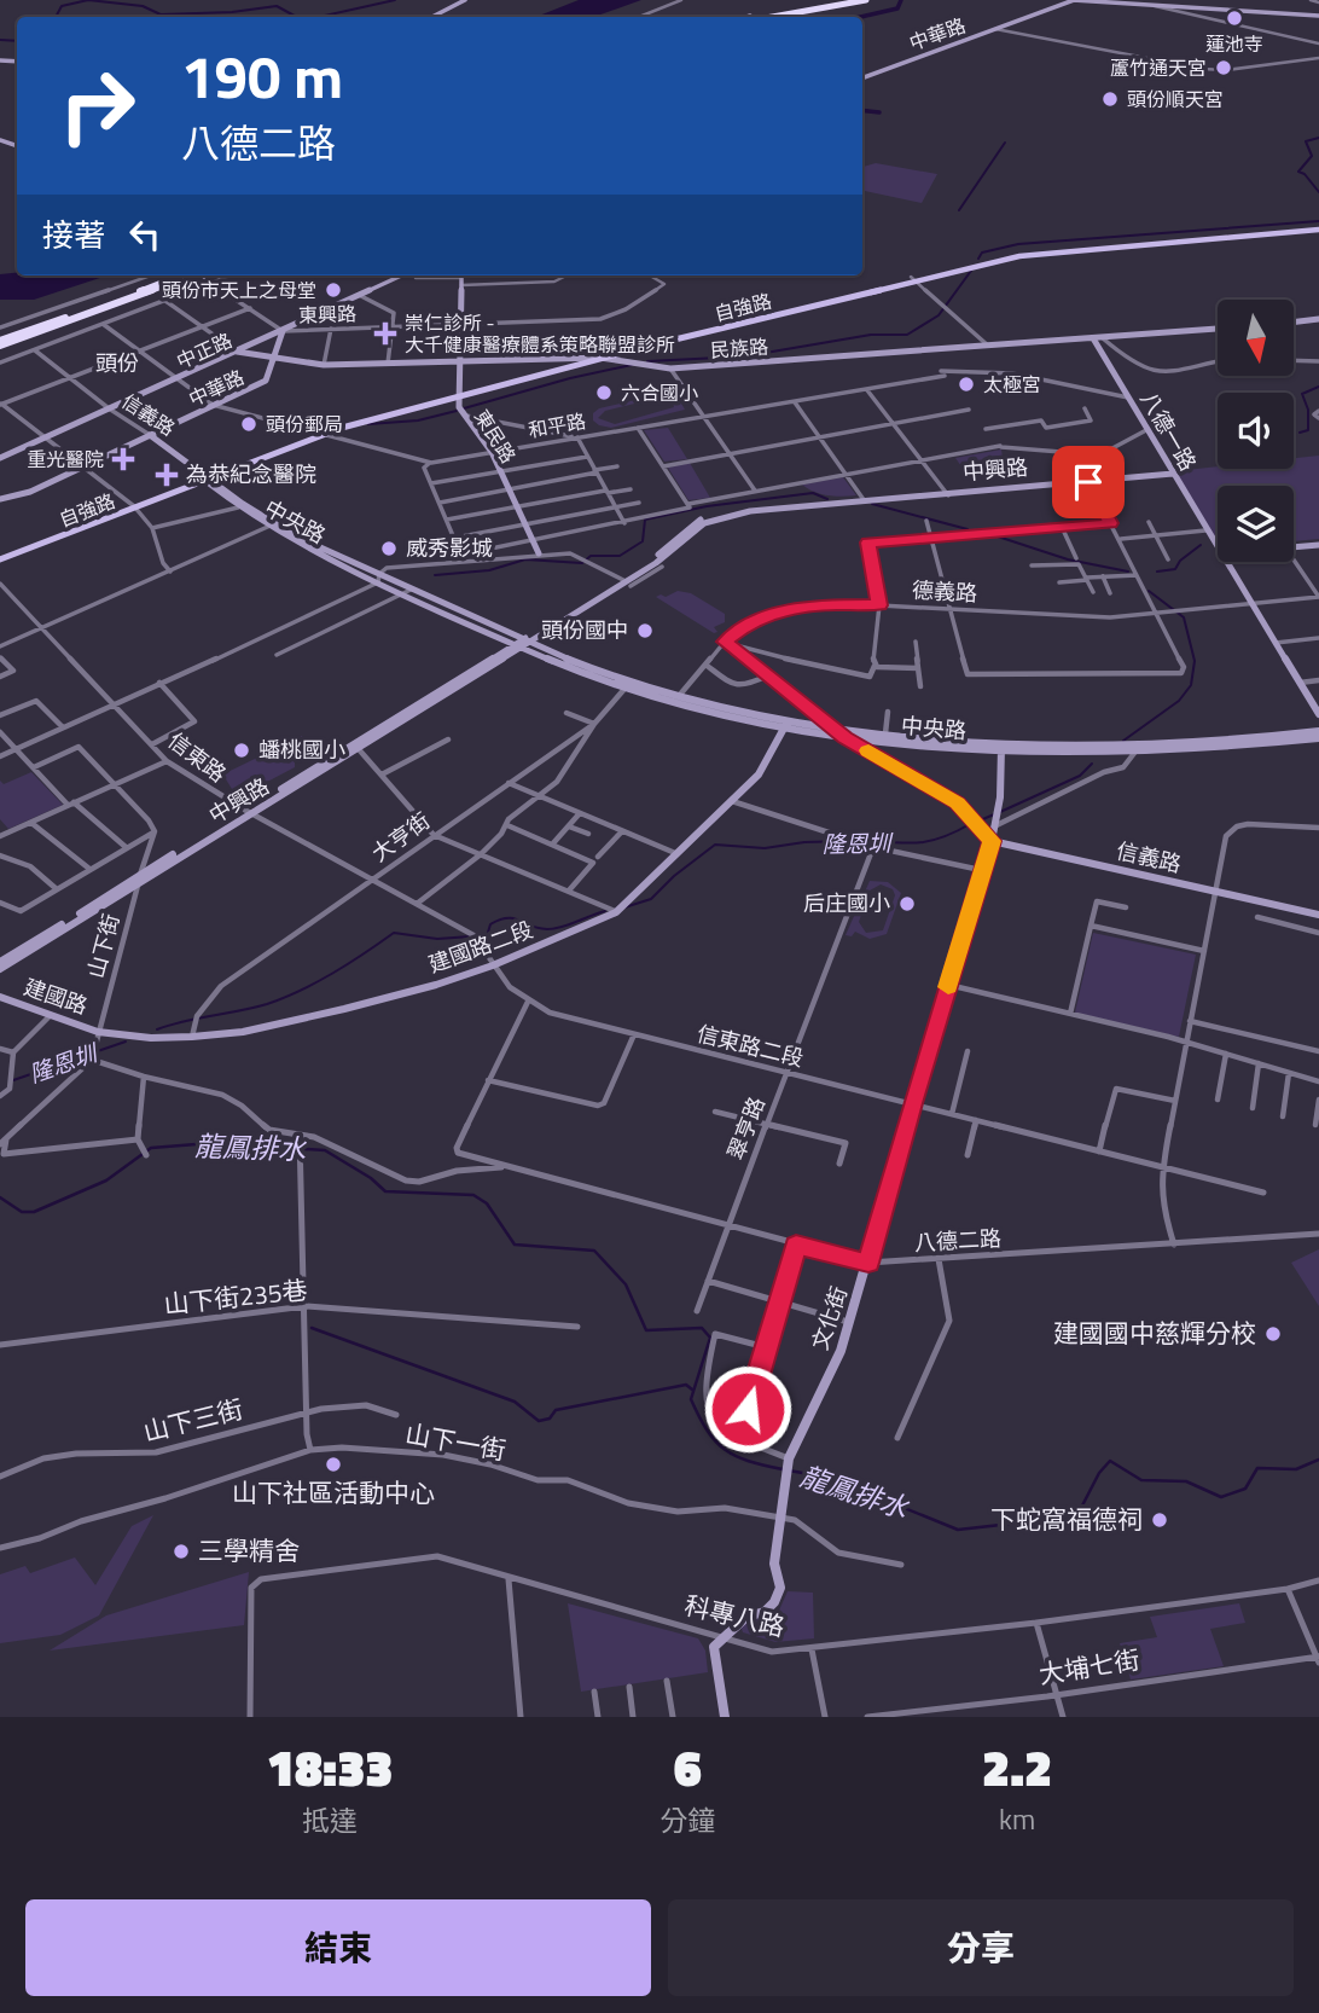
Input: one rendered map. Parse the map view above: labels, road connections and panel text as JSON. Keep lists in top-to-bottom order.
{
  "streets": {
    "main road": ["自強路"],
    "street": [
      "中華路",
      "東興路",
      "民族路",
      "中正路",
      "信義路",
      "和平路",
      "八德一路",
      "東民路",
      "中興路",
      "中央路",
      "德義路",
      "信東路",
      "大亨街",
      "山下街",
      "建國路二段",
      "建國路",
      "信東路二段",
      "翠亨路",
      "八德二路",
      "山下街235巷",
      "文化街",
      "山下三街",
      "山下一街",
      "科專八路",
      "大埔七街"
    ]
  },
  "crossings": [
    ["中華路", "東興路"],
    ["中華路", "民族路"],
    ["中華路", "中正路"],
    ["中華路", "信義路"],
    ["中華路", "和平路"],
    ["自強路", "民族路"],
    ["自強路", "信義路"],
    ["自強路", "和平路"],
    ["自強路", "東民路"],
    ["自強路", "中央路"],
    ["東興路", "中正路"],
    ["東興路", "東民路"],
    ["民族路", "中正路"],
    ["民族路", "八德一路"],
    ["民族路", "東民路"],
    ["中正路", "信義路"],
    ["中正路", "和平路"],
    ["信義路", "中央路"],
    ["信義路", "文化街"],
    ["和平路", "八德一路"],
    ["和平路", "東民路"],
    ["八德一路", "中興路"],
    ["八德一路", "德義路"],
    ["中興路", "中央路"],
    ["中興路", "信東路"],
    ["中興路", "山下街"],
    ["中央路", "德義路"],
    ["中央路", "大亨街"],
    ["中央路", "建國路二段"],
    ["中央路", "文化街"],
    ["信東路", "大亨街"],
    ["信東路", "信東路二段"],
    ["大亨街", "建國路二段"],
    ["大亨街", "信東路二段"],
    ["山下街", "建國路二段"],
    ["山下街", "建國路"],
    ["建國路二段", "建國路"],
    ["建國路二段", "信東路二段"],
    ["信東路二段", "翠亨路"],
    ["信東路二段", "文化街"],
    ["翠亨路", "八德二路"],
    ["八德二路", "文化街"],
    ["文化街", "山下一街"]
  ],
  "districts": ["頭份"],
  "water": ["隆恩圳", "龍鳳排水"],
  "places": {
    "other": [
      "蓮池寺",
      "蘆竹通天宮",
      "頭份順天宮",
      "頭份市天上之母堂",
      "太極宮",
      "六合國小",
      "頭份郵局",
      "威秀影城",
      "頭份國中",
      "蟠桃國小",
      "后庄國小",
      "建國國中慈輝分校",
      "山下社區活動中心",
      "下蛇窩福德祠",
      "三學精舍"
    ],
    "health": ["崇仁診所 - 大千健康醫療體系策略聯盟診所", "重光醫院", "為恭紀念醫院"]
  },
  "north": "bottom",
  "page": {
    "turn": ["190 m", "八德二路"],
    "then": "接著",
    "eta": [
      "18:33",
      "抵達",
      "6",
      "分鐘",
      "2.2",
      "km"
    ],
    "buttons": ["結束", "分享"]
  }
}
